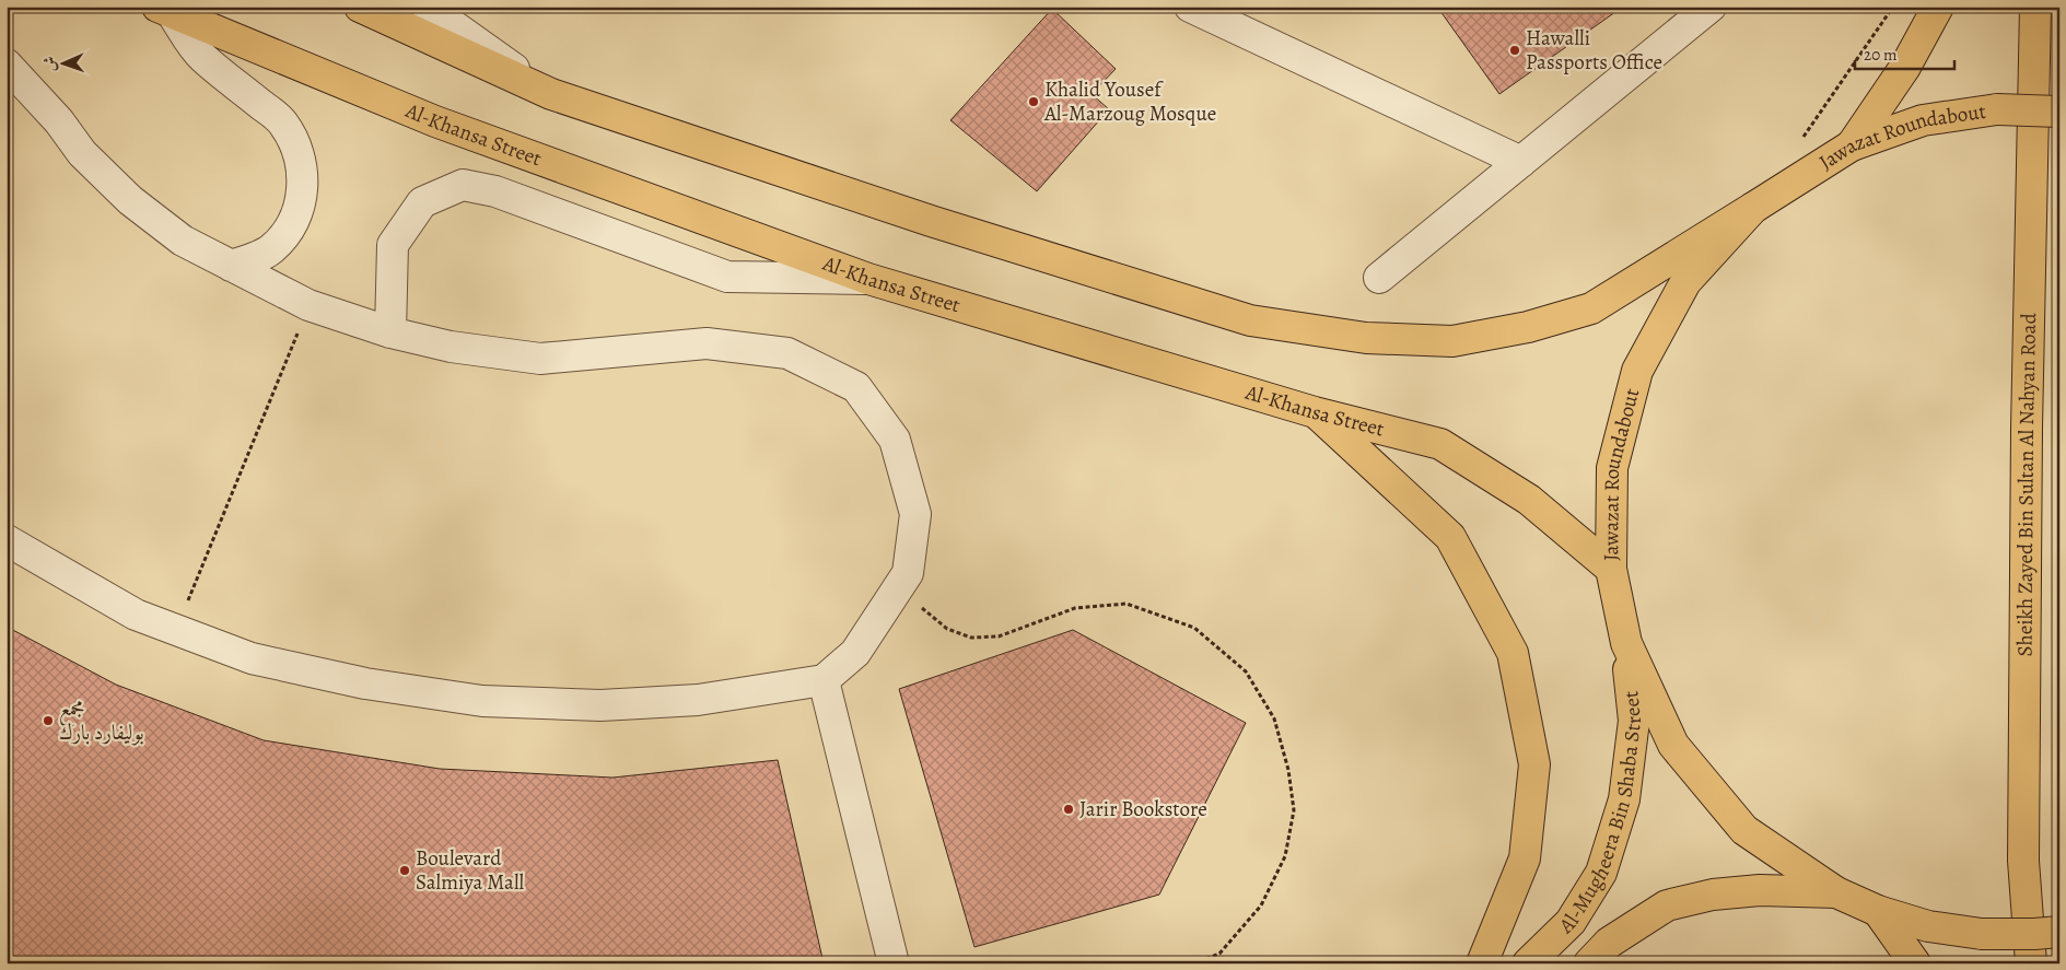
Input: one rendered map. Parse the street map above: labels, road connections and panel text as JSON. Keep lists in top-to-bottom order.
{
  "streets": {
    "main road": [
      "Al-Khansa Street",
      "Jawazat Roundabout",
      "Sheikh Zayed Bin Sultan Al Nahyan Road",
      "Al-Mugheera Bin Shaba Street"
    ]
  },
  "crossings": [
    ["Al-Khansa Street", "Jawazat Roundabout"],
    ["Jawazat Roundabout", "Al-Mugheera Bin Shaba Street"]
  ],
  "places": [
    "Hawalli Passports Office",
    "Khalid Yousef Al-Marzoug Mosque",
    "مجمع بوليفارد بارك",
    "Jarir Bookstore",
    "Boulevard Salmiya Mall"
  ],
  "scale_bar": "20 m",
  "north": "left"
}
